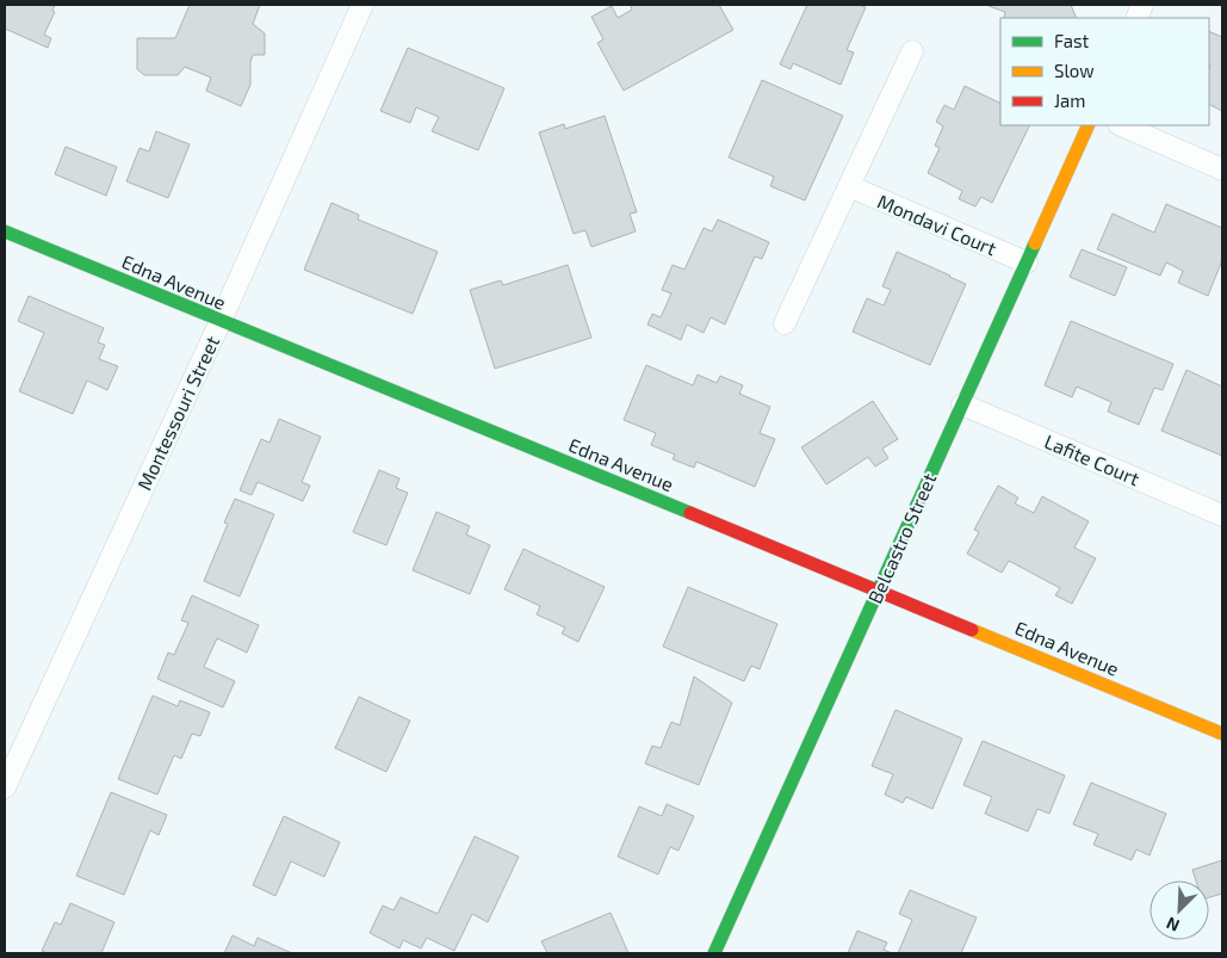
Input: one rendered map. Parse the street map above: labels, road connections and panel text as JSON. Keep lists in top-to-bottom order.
{
  "streets": {
    "street": [
      "Mondavi Court",
      "Edna Avenue",
      "Montessouri Street",
      "Lafite Court",
      "Belcastro Street"
    ]
  },
  "crossings": [
    ["Mondavi Court", "Belcastro Street"],
    ["Edna Avenue", "Montessouri Street"],
    ["Edna Avenue", "Belcastro Street"],
    ["Lafite Court", "Belcastro Street"]
  ],
  "legend": ["Fast", "Slow", "Jam"],
  "north": "bottom left"
}
